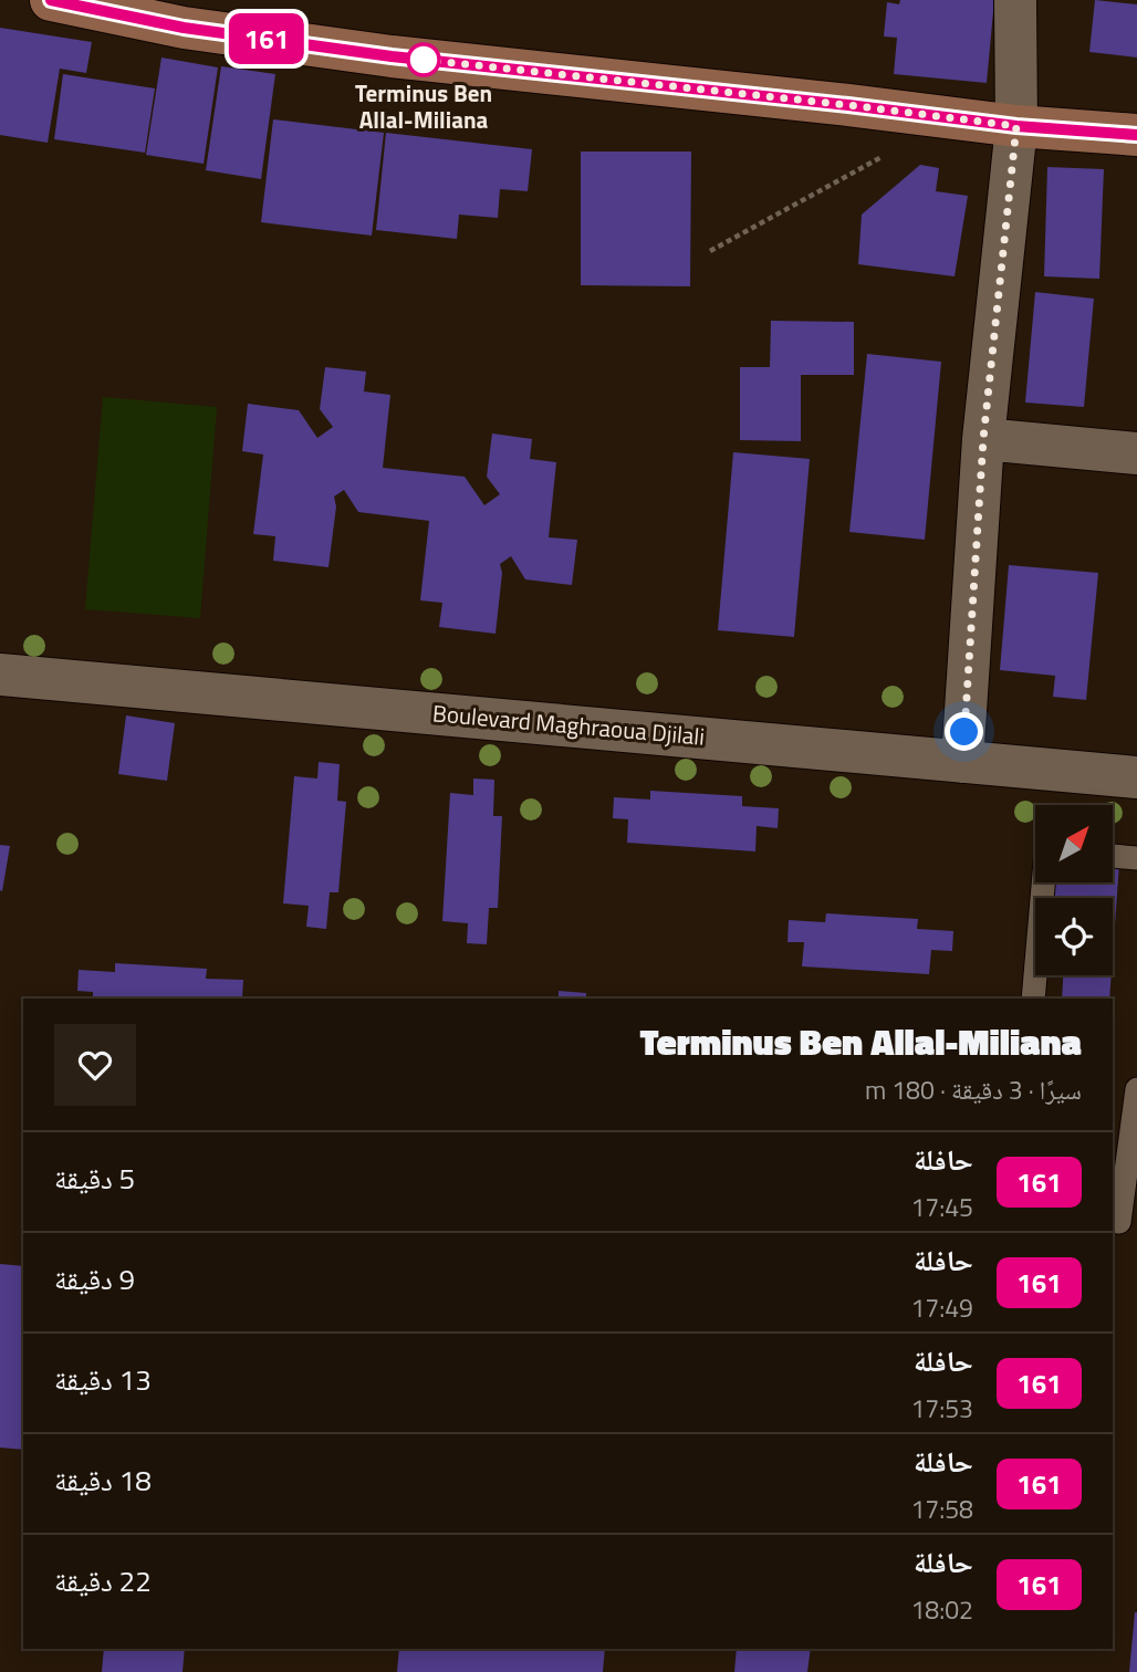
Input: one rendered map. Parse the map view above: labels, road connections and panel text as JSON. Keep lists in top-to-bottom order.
{
  "streets": {
    "street": ["Boulevard Maghraoua Djilali"]
  },
  "places": ["Terminus Ben Allal-Miliana"],
  "lines": ["bus line 161"],
  "north": "top right",
  "page": {
    "on_map": "161",
    "heading": ["Terminus Ben Allal-Miliana", "سيرًا · 3 دقيقة · 180 m"],
    "list": [
      {
        "mark": "161",
        "name": "حافلة",
        "note": "17:45",
        "value": "5 دقيقة"
      },
      {
        "mark": "161",
        "name": "حافلة",
        "note": "17:49",
        "value": "9 دقيقة"
      },
      {
        "mark": "161",
        "name": "حافلة",
        "note": "17:53",
        "value": "13 دقيقة"
      },
      {
        "mark": "161",
        "name": "حافلة",
        "note": "17:58",
        "value": "18 دقيقة"
      },
      {
        "mark": "161",
        "name": "حافلة",
        "note": "18:02",
        "value": "22 دقيقة"
      }
    ]
  }
}
